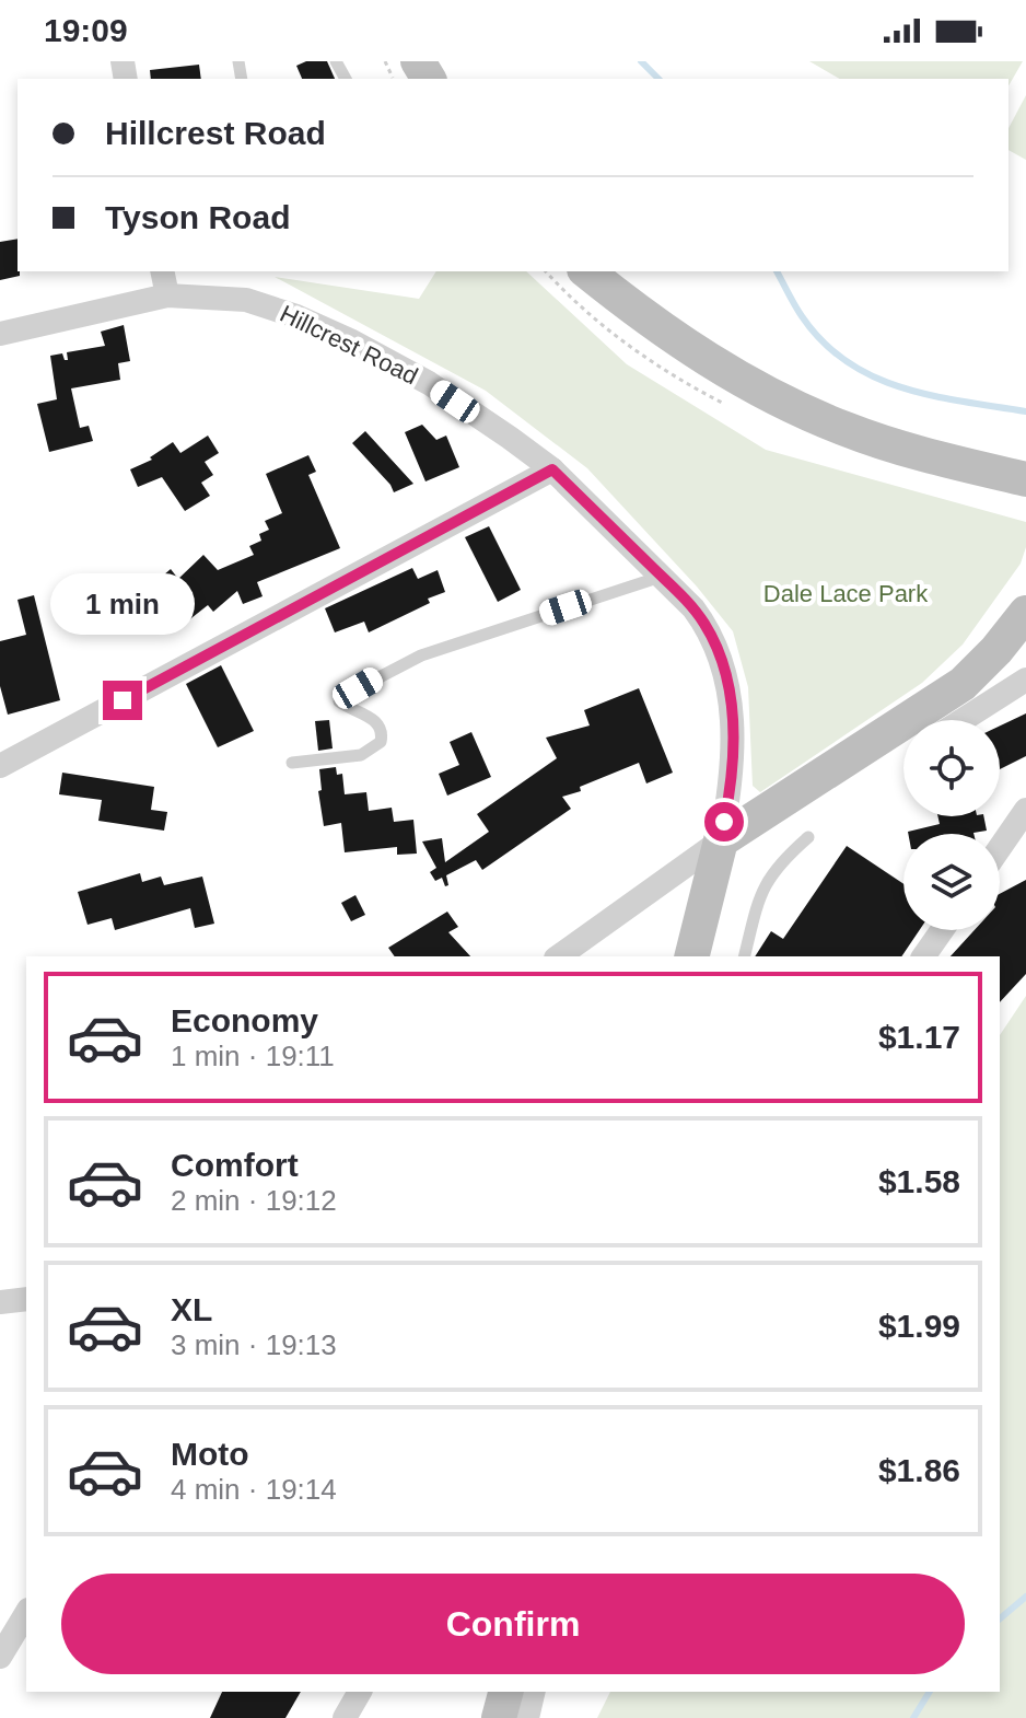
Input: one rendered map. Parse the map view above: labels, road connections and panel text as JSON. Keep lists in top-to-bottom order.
{
  "streets": {
    "street": ["Hillcrest Road"]
  },
  "parks": ["Dale Lace Park"],
  "page": {
    "status": "19:09",
    "banner": ["Hillcrest Road", "Tyson Road"],
    "bubble": "1 min",
    "list": [
      {
        "name": "Economy",
        "note": "1 min · 19:11",
        "value": "$1.17"
      },
      {
        "name": "Comfort",
        "note": "2 min · 19:12",
        "value": "$1.58"
      },
      {
        "name": "XL",
        "note": "3 min · 19:13",
        "value": "$1.99"
      },
      {
        "name": "Moto",
        "note": "4 min · 19:14",
        "value": "$1.86"
      }
    ],
    "buttons": "Confirm"
  }
}
